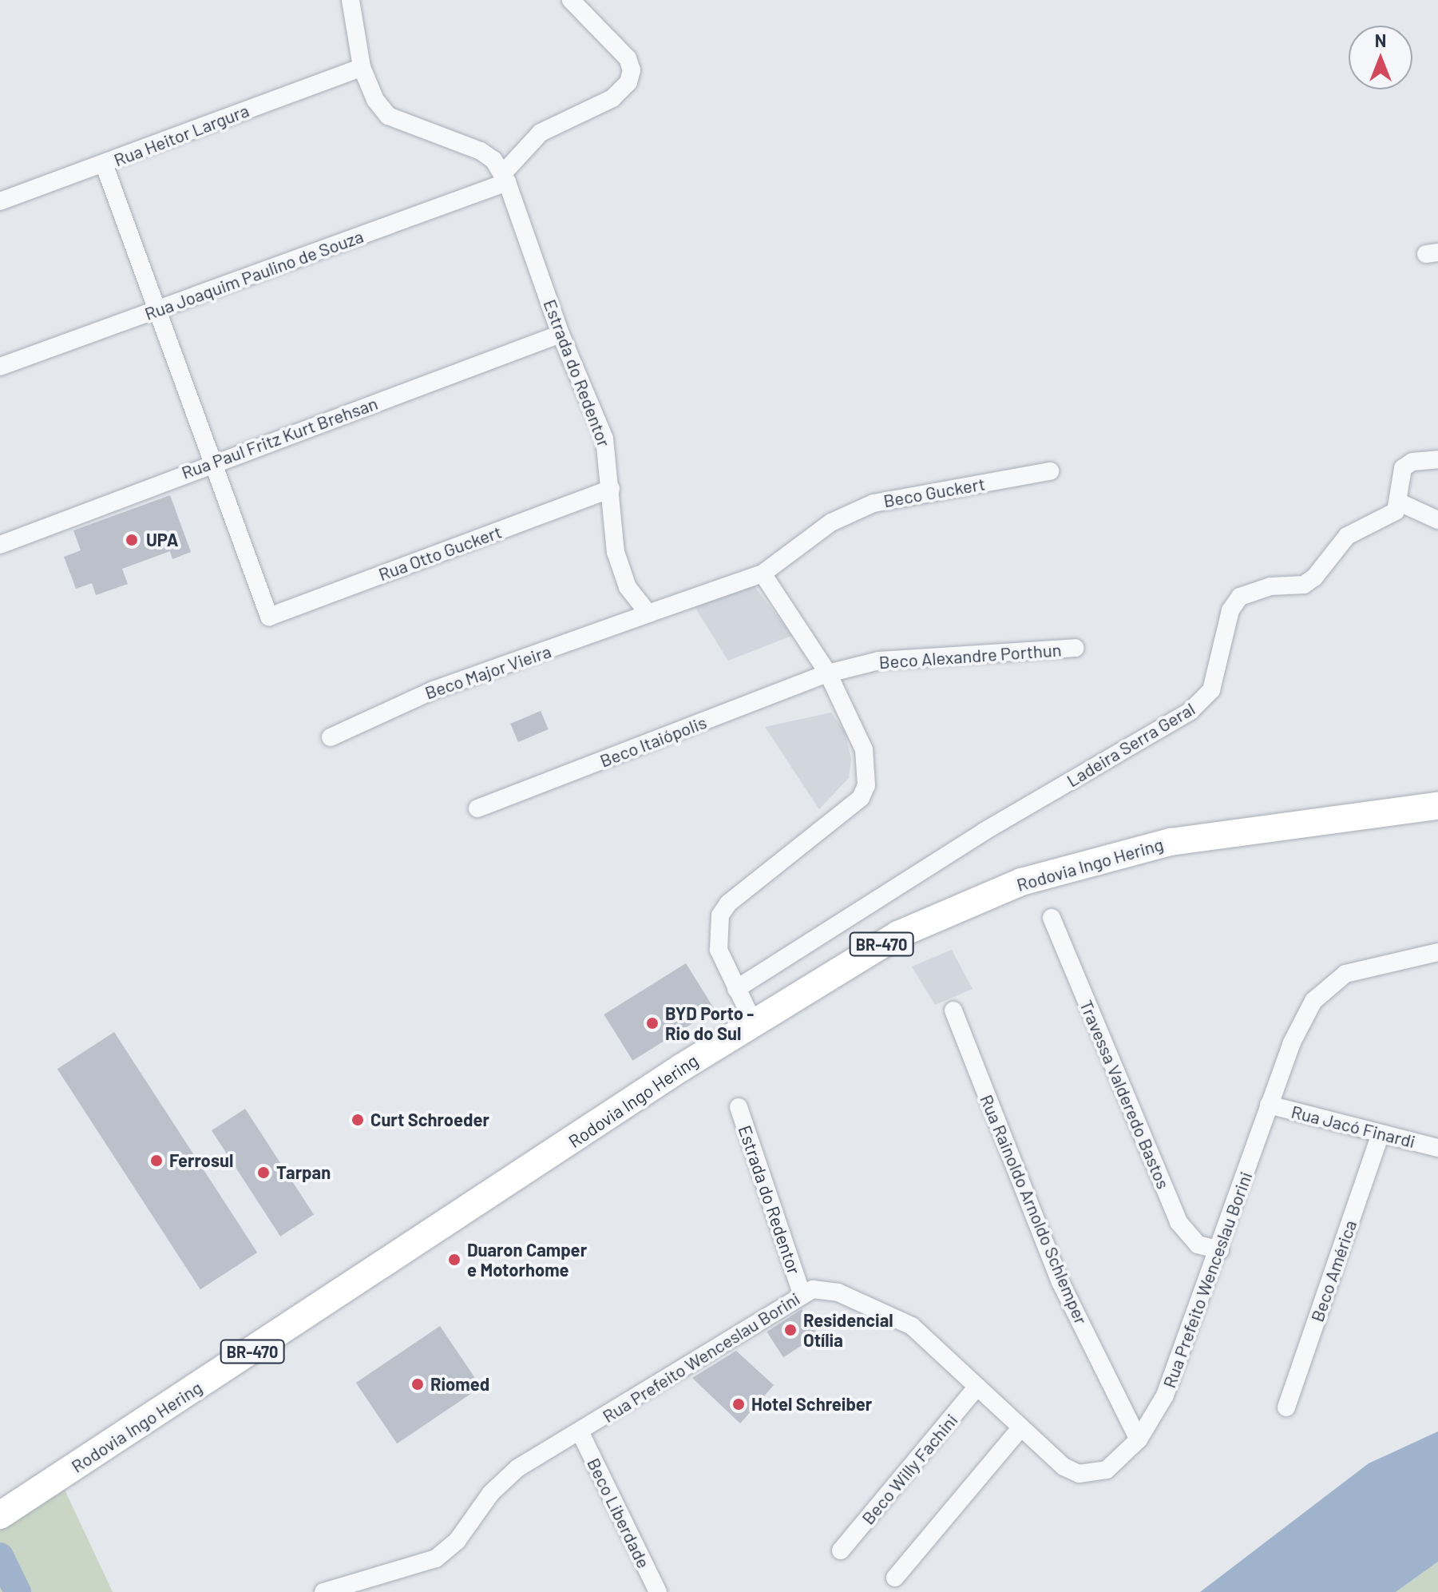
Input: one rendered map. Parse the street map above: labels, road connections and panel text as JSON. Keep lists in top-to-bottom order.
{
  "streets": {
    "highway": ["Rodovia Ingo Hering", "BR-470"],
    "street": [
      "Rua Heitor Largura",
      "Rua Joaquim Paulino de Souza",
      "Estrada do Redentor",
      "Rua Paul Fritz Kurt Brehsan",
      "Beco Guckert",
      "Rua Otto Guckert",
      "Beco Alexandre Porthun",
      "Beco Major Vieira",
      "Beco Itaiópolis",
      "Ladeira Serra Geral",
      "Travessa Valderedo Bastos",
      "Rua Jacó Finardi",
      "Rua Rainoldo Arnoldo Schlemper",
      "Beco América",
      "Rua Prefeito Wenceslau Borini",
      "Beco Willy Fachini",
      "Beco Liberdade"
    ]
  },
  "crossings": [
    ["Rua Heitor Largura", "Estrada do Redentor"],
    ["Rua Joaquim Paulino de Souza", "Estrada do Redentor"],
    ["Estrada do Redentor", "Rua Paul Fritz Kurt Brehsan"],
    ["Estrada do Redentor", "Rua Otto Guckert"],
    ["Estrada do Redentor", "Beco Major Vieira"],
    ["Estrada do Redentor", "Rua Prefeito Wenceslau Borini"],
    ["Rua Paul Fritz Kurt Brehsan", "Rua Otto Guckert"],
    ["Beco Alexandre Porthun", "Beco Itaiópolis"],
    ["Travessa Valderedo Bastos", "Rua Prefeito Wenceslau Borini"],
    ["Rua Jacó Finardi", "Beco América"],
    ["Rua Jacó Finardi", "Rua Prefeito Wenceslau Borini"],
    ["Rua Rainoldo Arnoldo Schlemper", "Rua Prefeito Wenceslau Borini"],
    ["Rua Prefeito Wenceslau Borini", "Beco Willy Fachini"],
    ["Rua Prefeito Wenceslau Borini", "Beco Liberdade"]
  ],
  "places": [
    "UPA",
    "BYD Porto - Rio do Sul",
    "Curt Schroeder",
    "Ferrosul",
    "Tarpan",
    "Duaron Camper e Motorhome",
    "Residencial Otília",
    "Riomed",
    "Hotel Schreiber"
  ],
  "north": "top"
}
